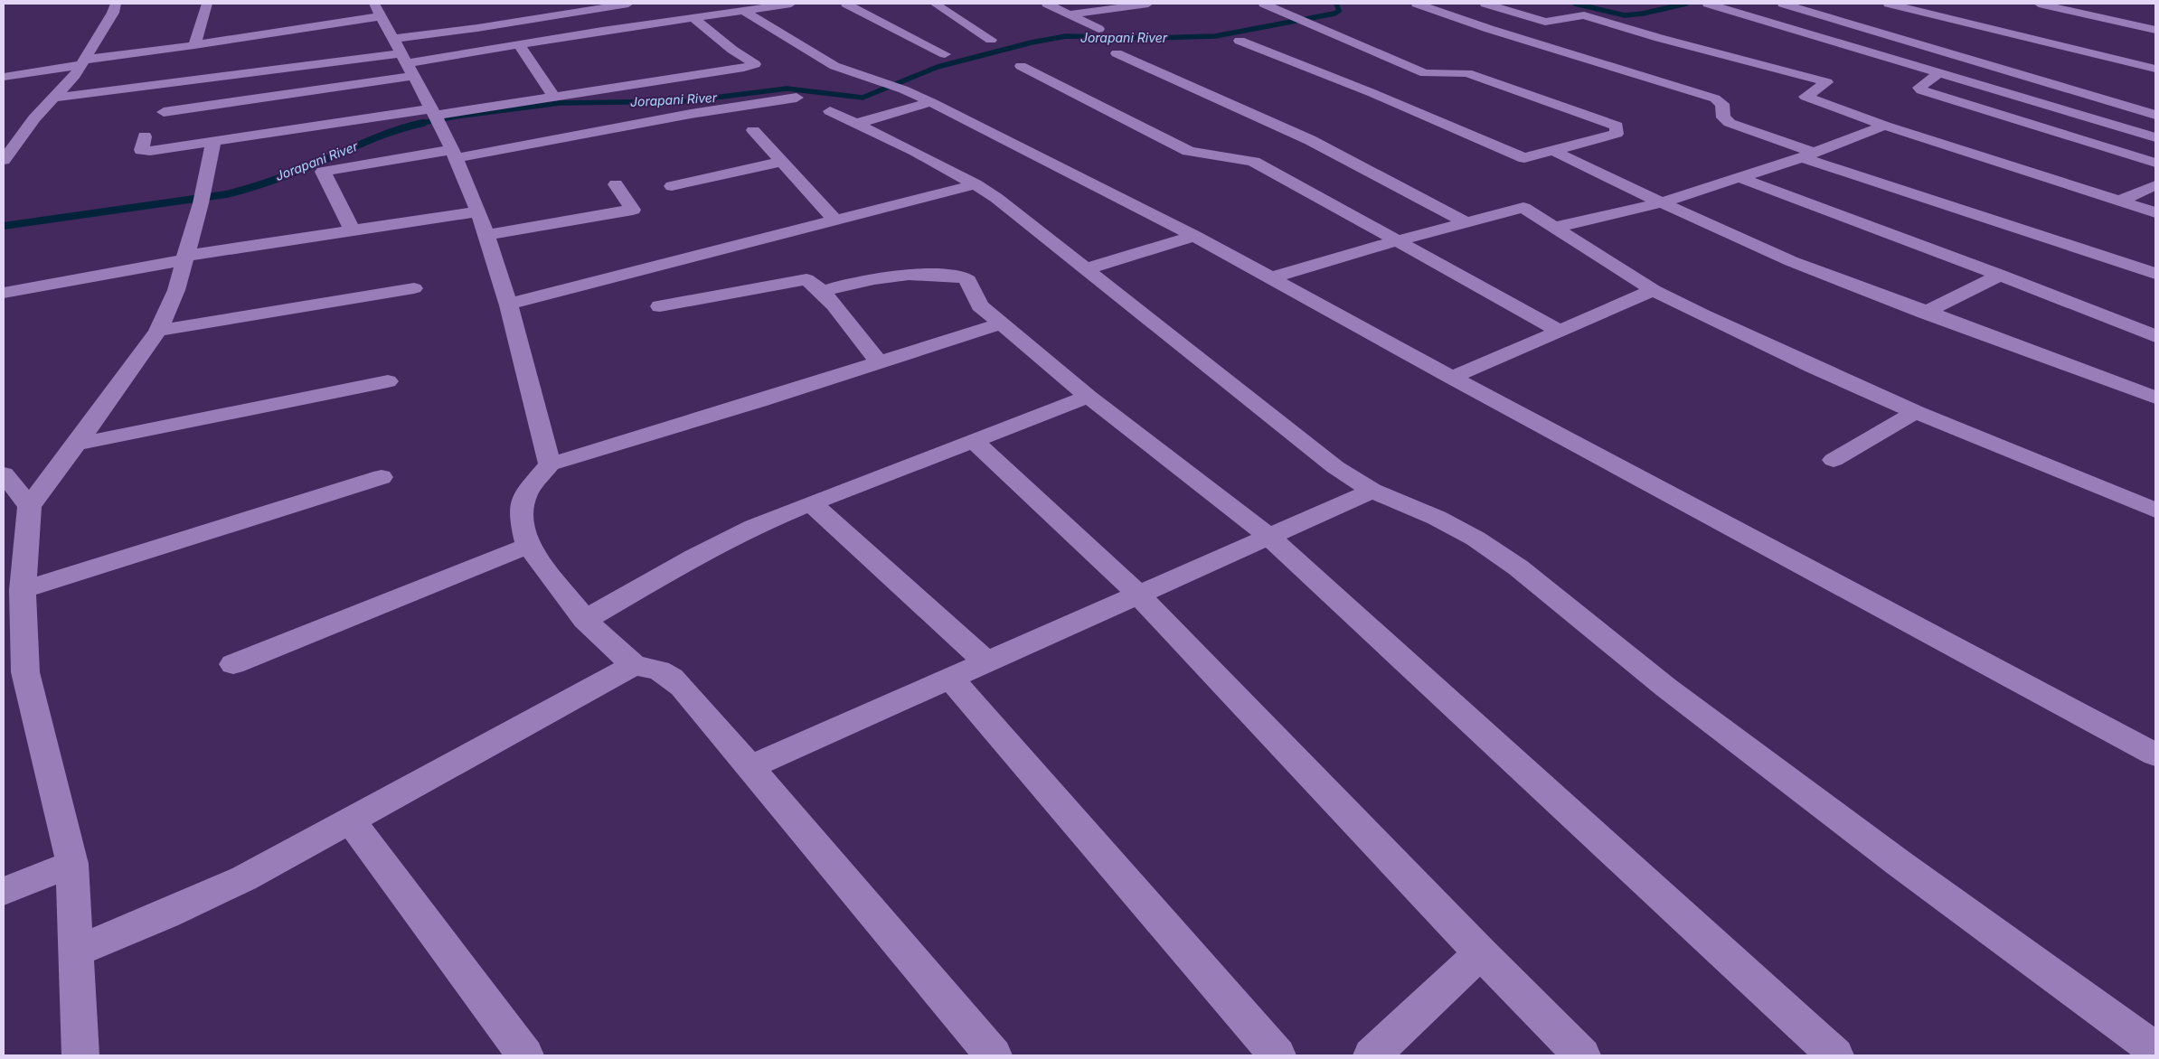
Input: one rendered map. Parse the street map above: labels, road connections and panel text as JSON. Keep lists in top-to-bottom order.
{
  "water": ["Jorapani River"]
}
